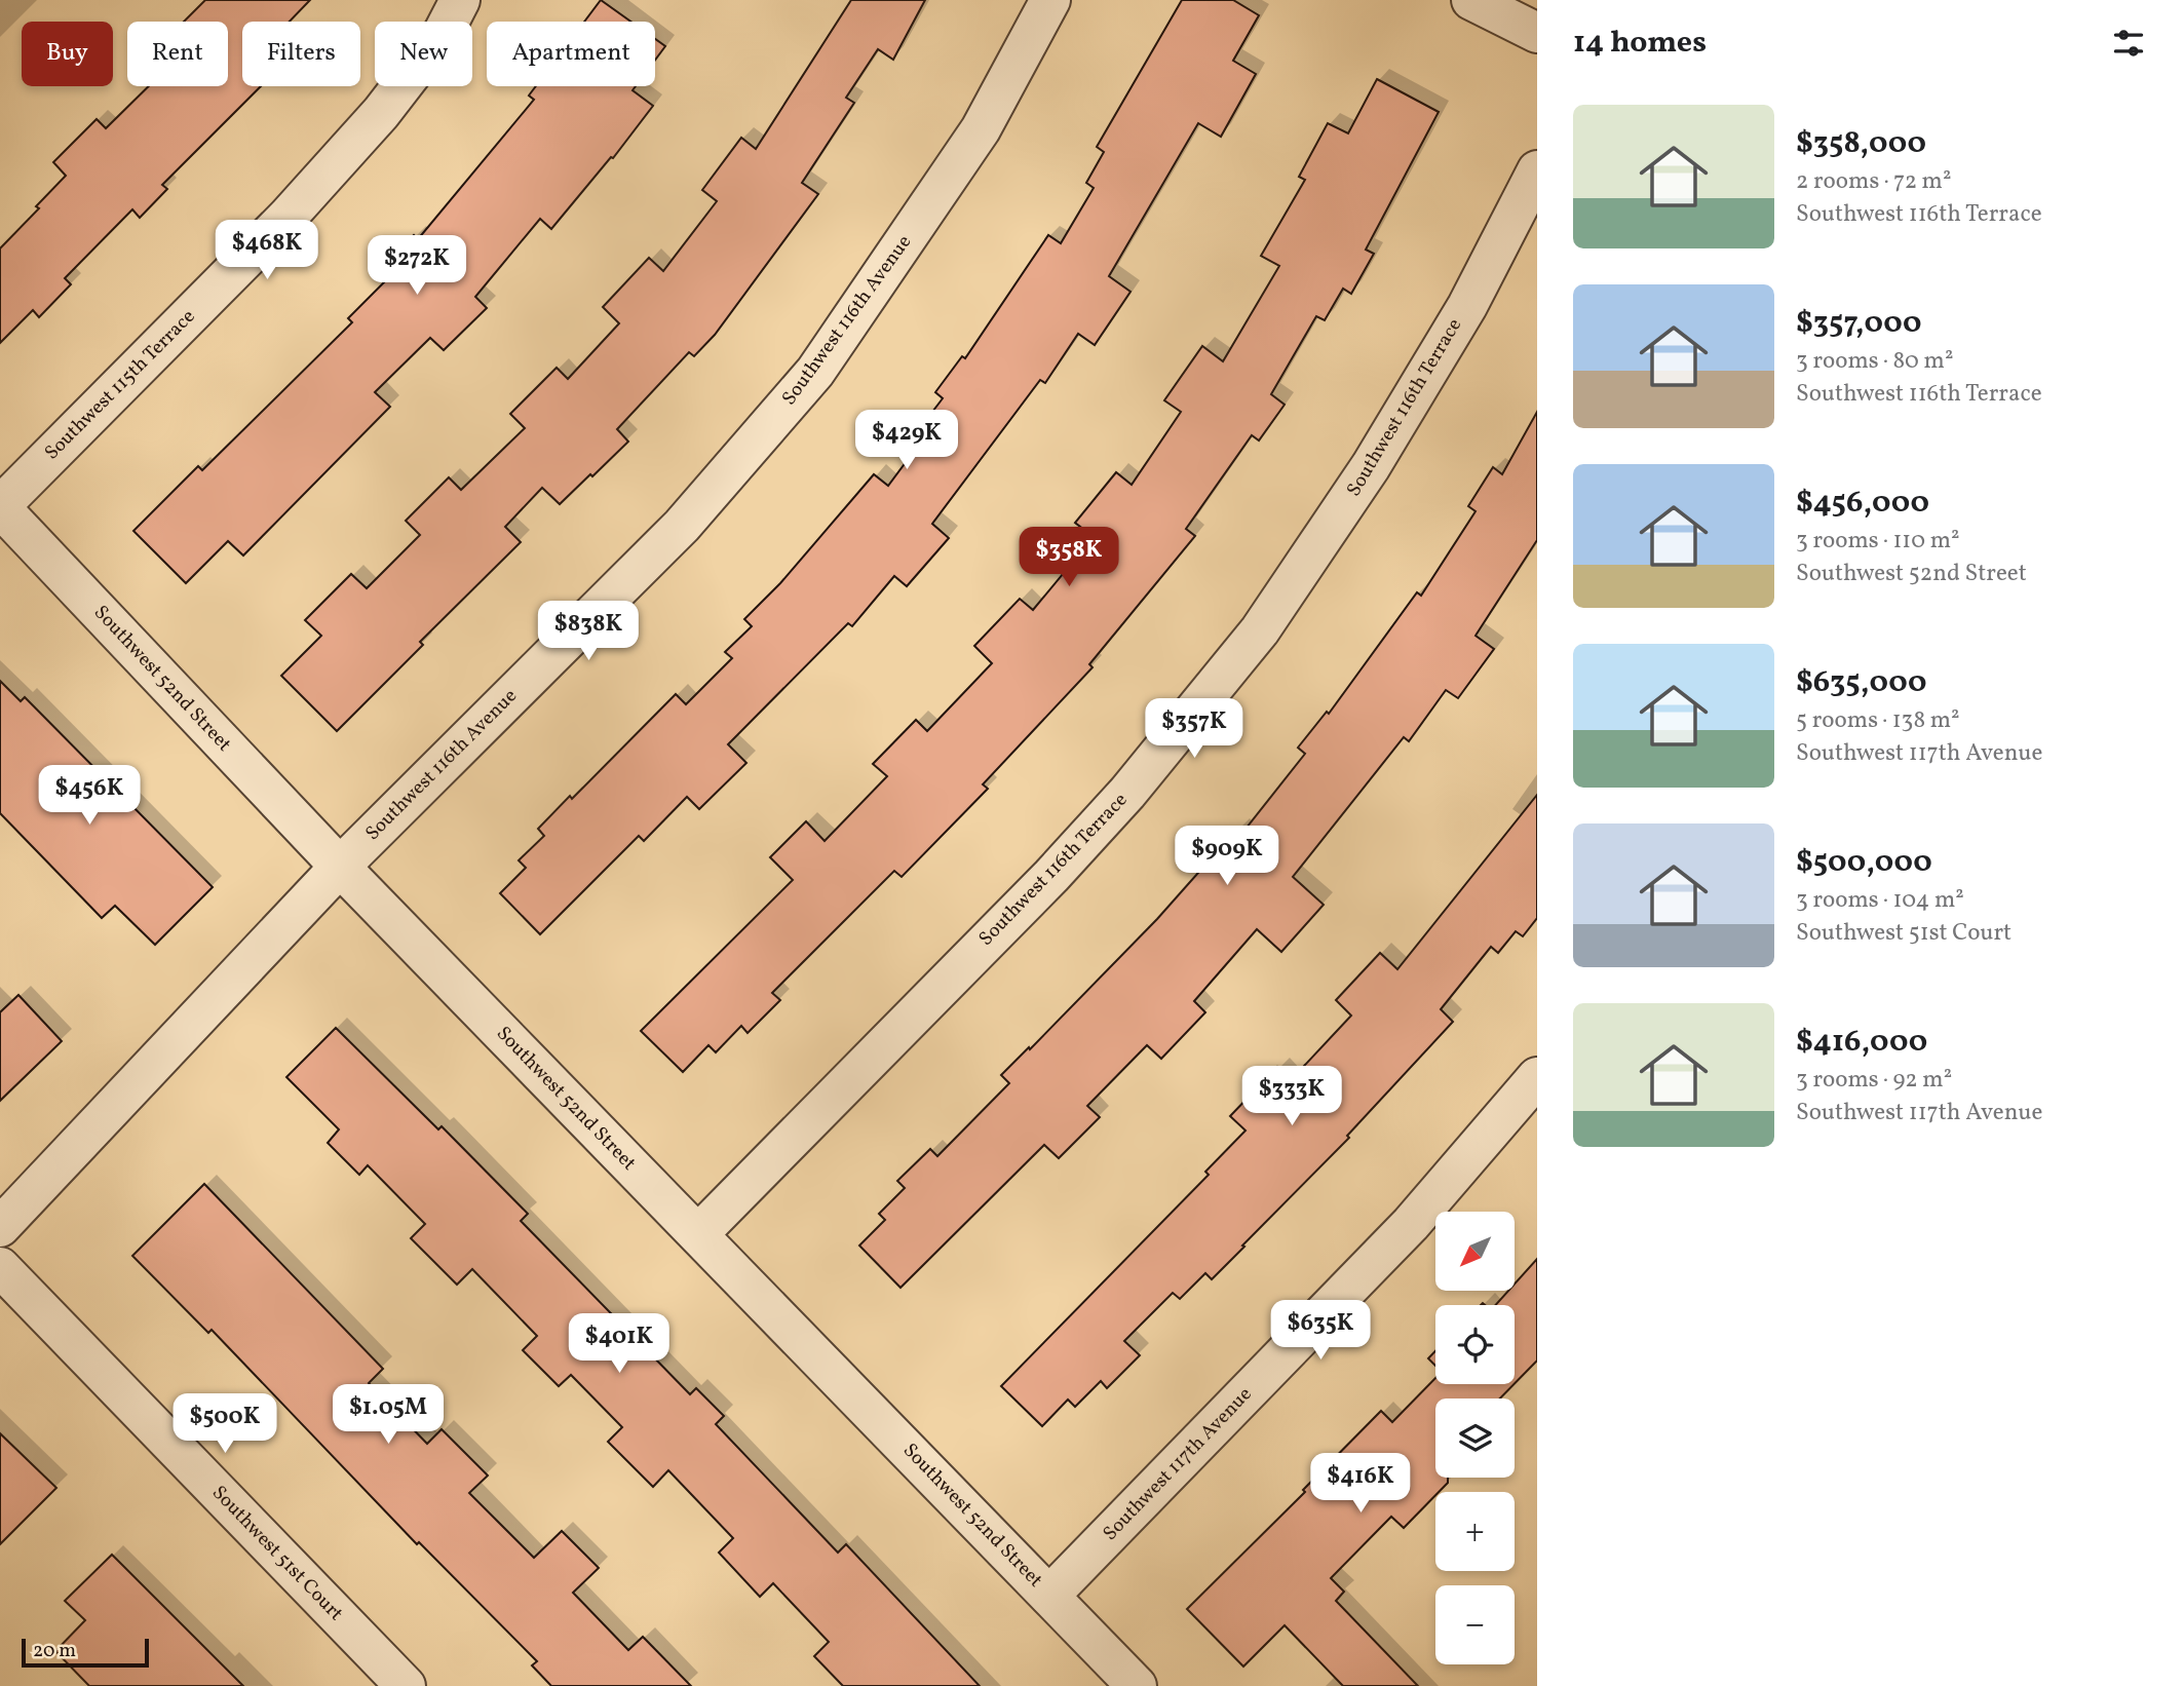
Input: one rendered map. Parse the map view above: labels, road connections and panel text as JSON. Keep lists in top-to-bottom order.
{
  "streets": {
    "street": [
      "Southwest 116th Avenue",
      "Southwest 115th Terrace",
      "Southwest 116th Terrace",
      "Southwest 52nd Street",
      "Southwest 117th Avenue",
      "Southwest 51st Court"
    ]
  },
  "crossings": [
    ["Southwest 116th Avenue", "Southwest 52nd Street"],
    ["Southwest 115th Terrace", "Southwest 52nd Street"],
    ["Southwest 116th Terrace", "Southwest 52nd Street"],
    ["Southwest 52nd Street", "Southwest 117th Avenue"]
  ],
  "scale_bar": "20 m",
  "north": "bottom left",
  "page": {
    "heading": "14 homes",
    "chip": [
      "Buy",
      "Rent",
      "Filters",
      "New",
      "Apartment"
    ],
    "list": [
      {
        "name": "$358,000",
        "note": "2 rooms · 72 m² · Southwest 116th Terrace"
      },
      {
        "name": "$357,000",
        "note": "3 rooms · 80 m² · Southwest 116th Terrace"
      },
      {
        "name": "$456,000",
        "note": "3 rooms · 110 m² · Southwest 52nd Street"
      },
      {
        "name": "$635,000",
        "note": "5 rooms · 138 m² · Southwest 117th Avenue"
      },
      {
        "name": "$500,000",
        "note": "3 rooms · 104 m² · Southwest 51st Court"
      },
      {
        "name": "$416,000",
        "note": "3 rooms · 92 m² · Southwest 117th Avenue"
      }
    ],
    "price": [
      "$468K",
      "$272K",
      "$429K",
      "$358K",
      "$838K",
      "$357K",
      "$456K",
      "$909K",
      "$333K",
      "$635K",
      "$401K",
      "$1.05M",
      "$500K",
      "$416K"
    ],
    "map_buttons": ["+", "−"],
    "scale": "20 m"
  }
}
